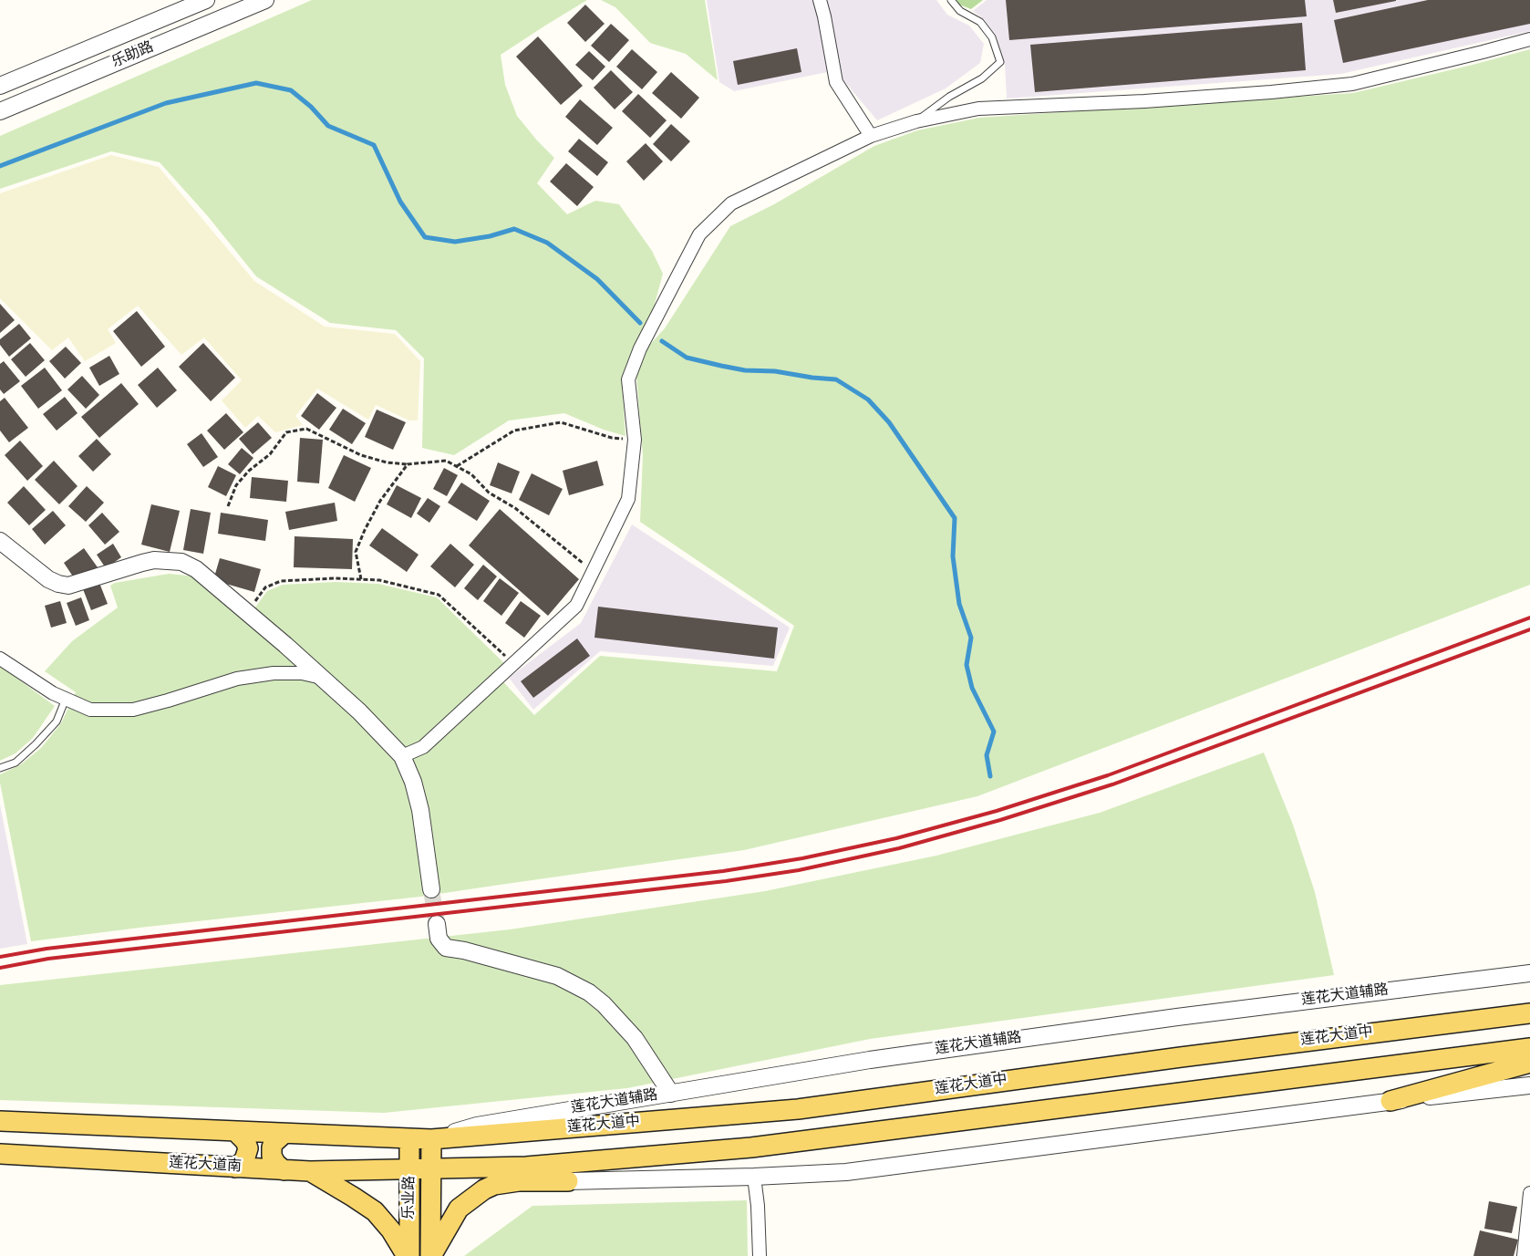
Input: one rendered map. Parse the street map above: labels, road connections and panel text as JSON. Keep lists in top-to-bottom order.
{
  "streets": {
    "main road": ["莲花大道中", "莲花大道南", "乐业路"],
    "street": ["乐助路", "莲花大道辅路"]
  },
  "crossings": [
    ["莲花大道辅路", "莲花大道中"],
    ["莲花大道辅路", "乐业路"],
    ["莲花大道中", "乐业路"],
    ["莲花大道南", "乐业路"]
  ]
}
